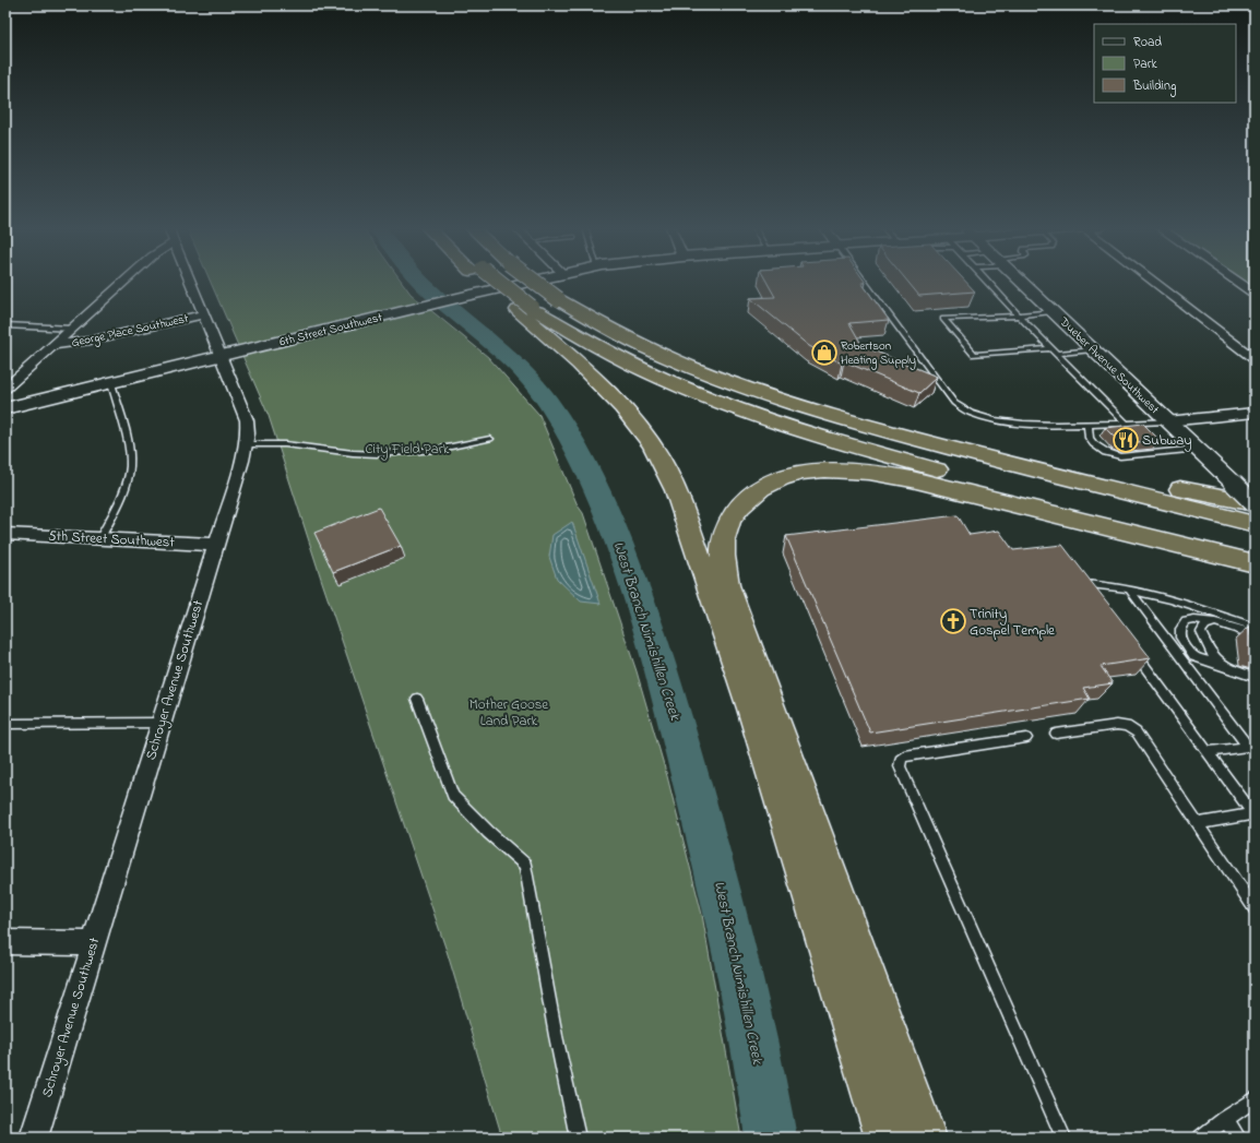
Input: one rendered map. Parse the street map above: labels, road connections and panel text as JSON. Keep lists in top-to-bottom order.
{
  "streets": {
    "street": [
      "6th Street Southwest",
      "George Place Southwest",
      "Dueber Avenue Southwest",
      "5th Street Southwest",
      "Schroyer Avenue Southwest"
    ]
  },
  "crossings": [
    ["6th Street Southwest", "Schroyer Avenue Southwest"],
    ["George Place Southwest", "Schroyer Avenue Southwest"],
    ["5th Street Southwest", "Schroyer Avenue Southwest"]
  ],
  "water": ["West Branch Nimishillen Creek"],
  "parks": ["City Field Park", "Mother Goose Land Park"],
  "places": {
    "shop": ["Robertson Heating Supply"],
    "restaurant": ["Subway"],
    "church": ["Trinity Gospel Temple"]
  },
  "legend": ["Road", "Park", "Building"]
}
